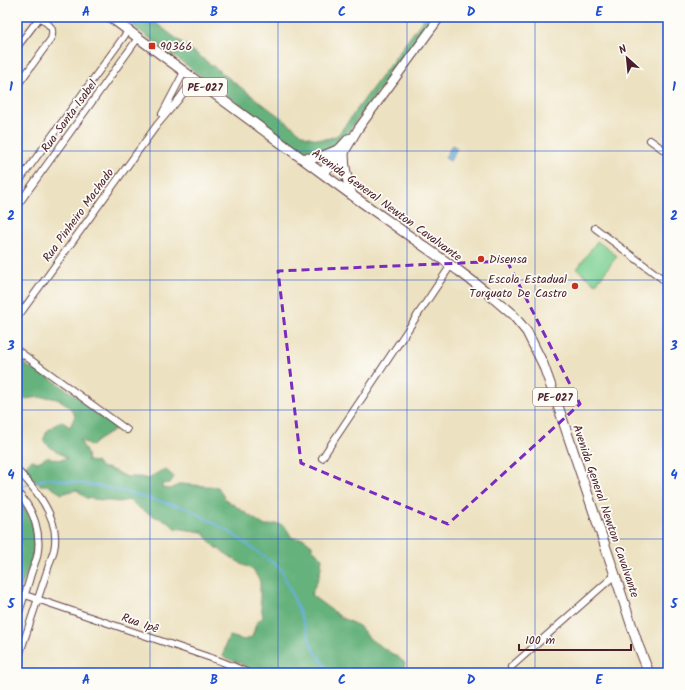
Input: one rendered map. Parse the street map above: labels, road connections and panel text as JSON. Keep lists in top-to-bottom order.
{
  "streets": {
    "main road": ["PE-027", "Avenida General Newton Cavalvante"],
    "street": ["Rua Santa Isabel", "Rua Pinheiro Machado", "Rua Ipê"]
  },
  "crossings": [
    ["Rua Santa Isabel", "Avenida General Newton Cavalvante"]
  ],
  "places": {
    "transit": ["90366"],
    "other": ["Disensa", "Escola Estadual Torquato De Castro"]
  },
  "scale_bar": "100 m",
  "north": "top left",
  "grid": {
    "columns": [
      "A",
      "B",
      "C",
      "D",
      "E"
    ],
    "rows": [
      "1",
      "2",
      "3",
      "4",
      "5"
    ]
  }
}
